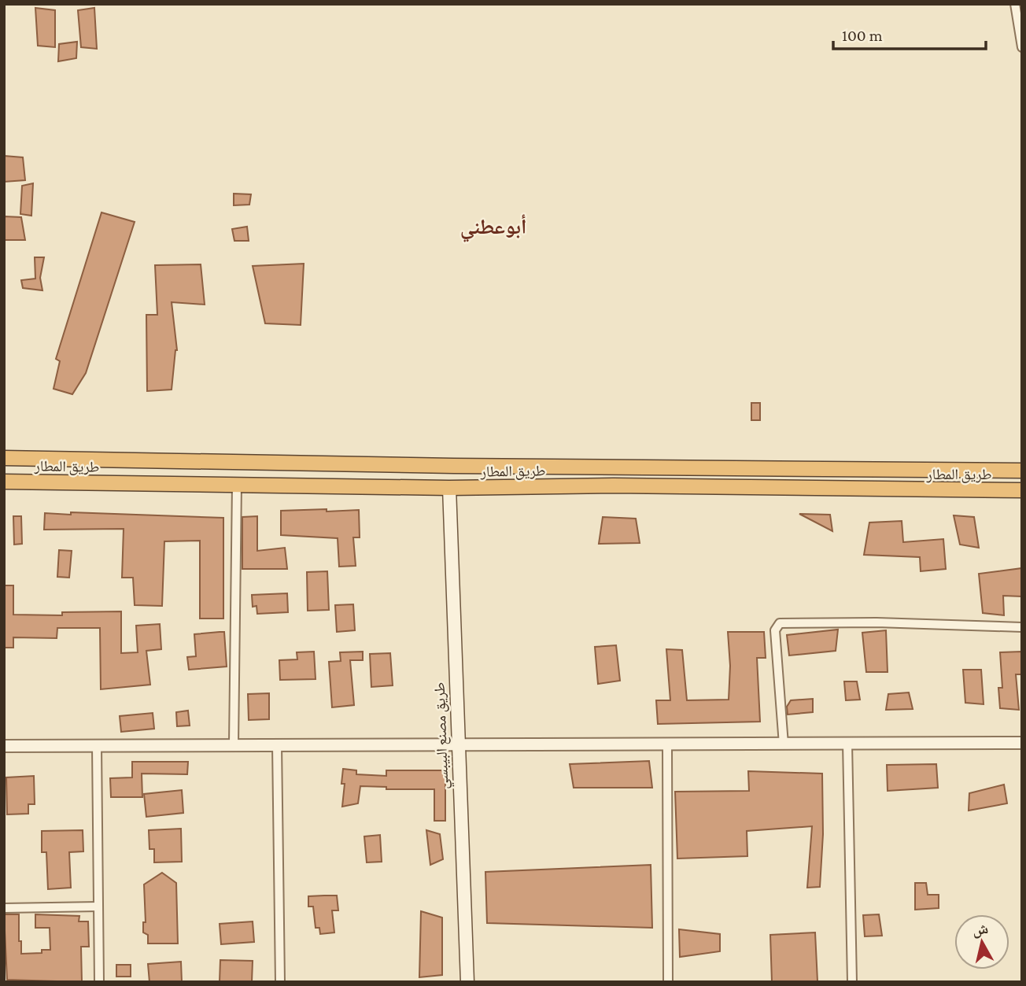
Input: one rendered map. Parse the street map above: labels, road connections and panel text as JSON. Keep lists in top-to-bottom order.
{
  "streets": {
    "highway": ["طريق المطار"],
    "main road": ["طريق مصنع البيبسي"]
  },
  "crossings": [
    ["طريق المطار", "طريق مصنع البيبسي"]
  ],
  "districts": ["أبوعطني"],
  "scale_bar": "100 m",
  "north": "top"
}
